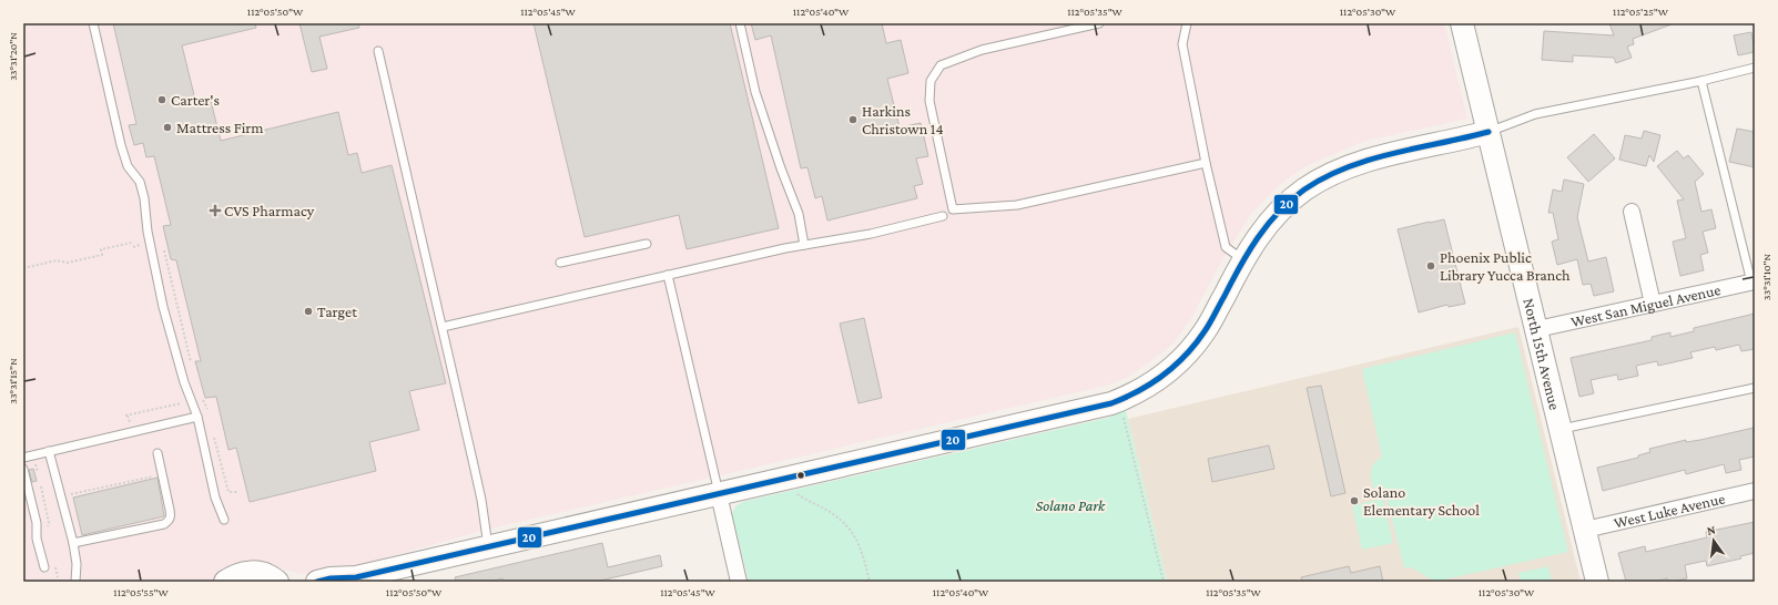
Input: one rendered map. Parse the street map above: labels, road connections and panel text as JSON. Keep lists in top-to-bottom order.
{
  "streets": {
    "street": ["West San Miguel Avenue", "North 15th Avenue", "West Luke Avenue"]
  },
  "crossings": [
    ["West San Miguel Avenue", "North 15th Avenue"],
    ["North 15th Avenue", "West Luke Avenue"]
  ],
  "parks": ["Solano Park"],
  "places": {
    "other": [
      "Carter's",
      "Harkins Christown 14",
      "Mattress Firm",
      "Phoenix Public Library Yucca Branch",
      "Target",
      "Solano Elementary School"
    ],
    "health": ["CVS Pharmacy"]
  },
  "lines": ["transit line 20"],
  "north": "top",
  "coordinates": [
    "112°05'50\"W",
    "112°05'45\"W",
    "112°05'40\"W",
    "112°05'35\"W",
    "112°05'30\"W",
    "112°05'25\"W",
    "33°31'20\"N",
    "33°31'10\"N",
    "33°31'15\"N",
    "112°05'55\"W"
  ]
}
